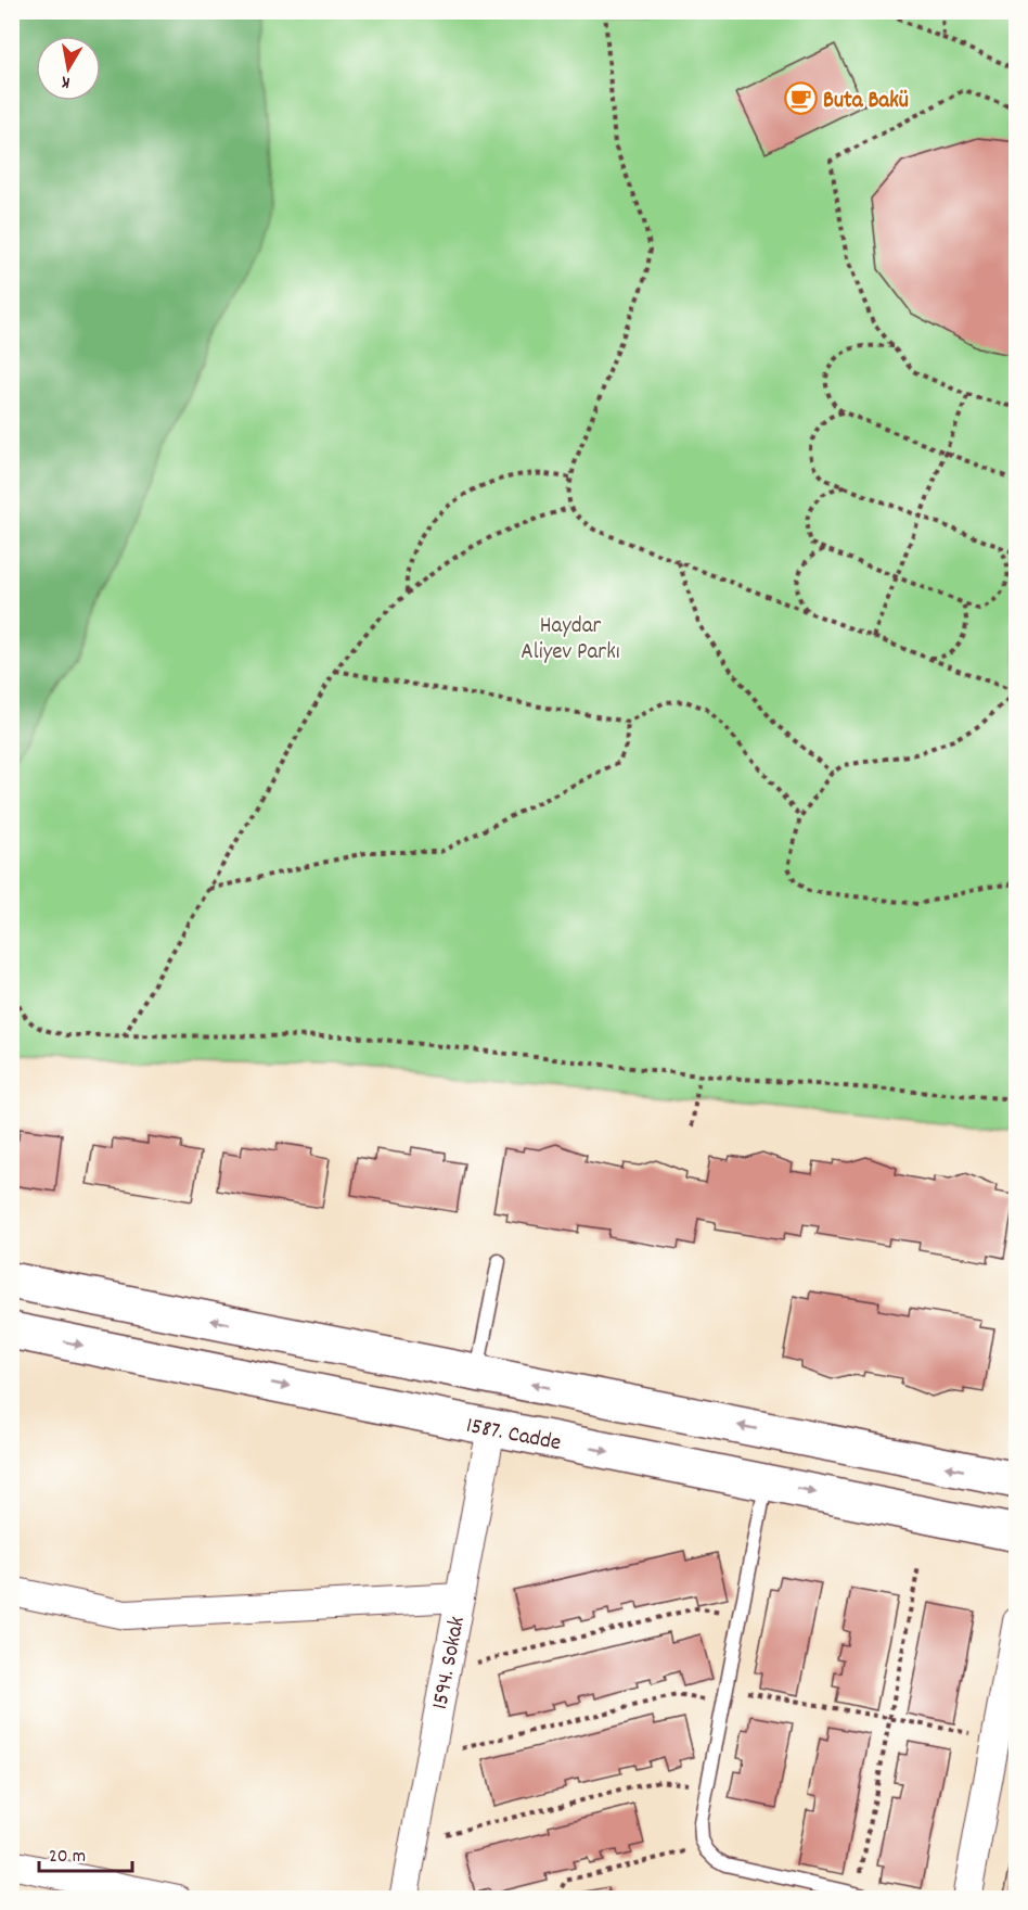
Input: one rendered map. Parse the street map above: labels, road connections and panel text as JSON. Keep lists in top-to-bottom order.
{
  "streets": {
    "main road": ["1587. Cadde"],
    "street": ["1594. Sokak"]
  },
  "crossings": [
    ["1587. Cadde", "1594. Sokak"]
  ],
  "parks": ["Haydar Aliyev Parkı"],
  "places": {
    "cafe": ["Buta Bakü"]
  },
  "scale_bar": "20 m",
  "north": "bottom"
}
